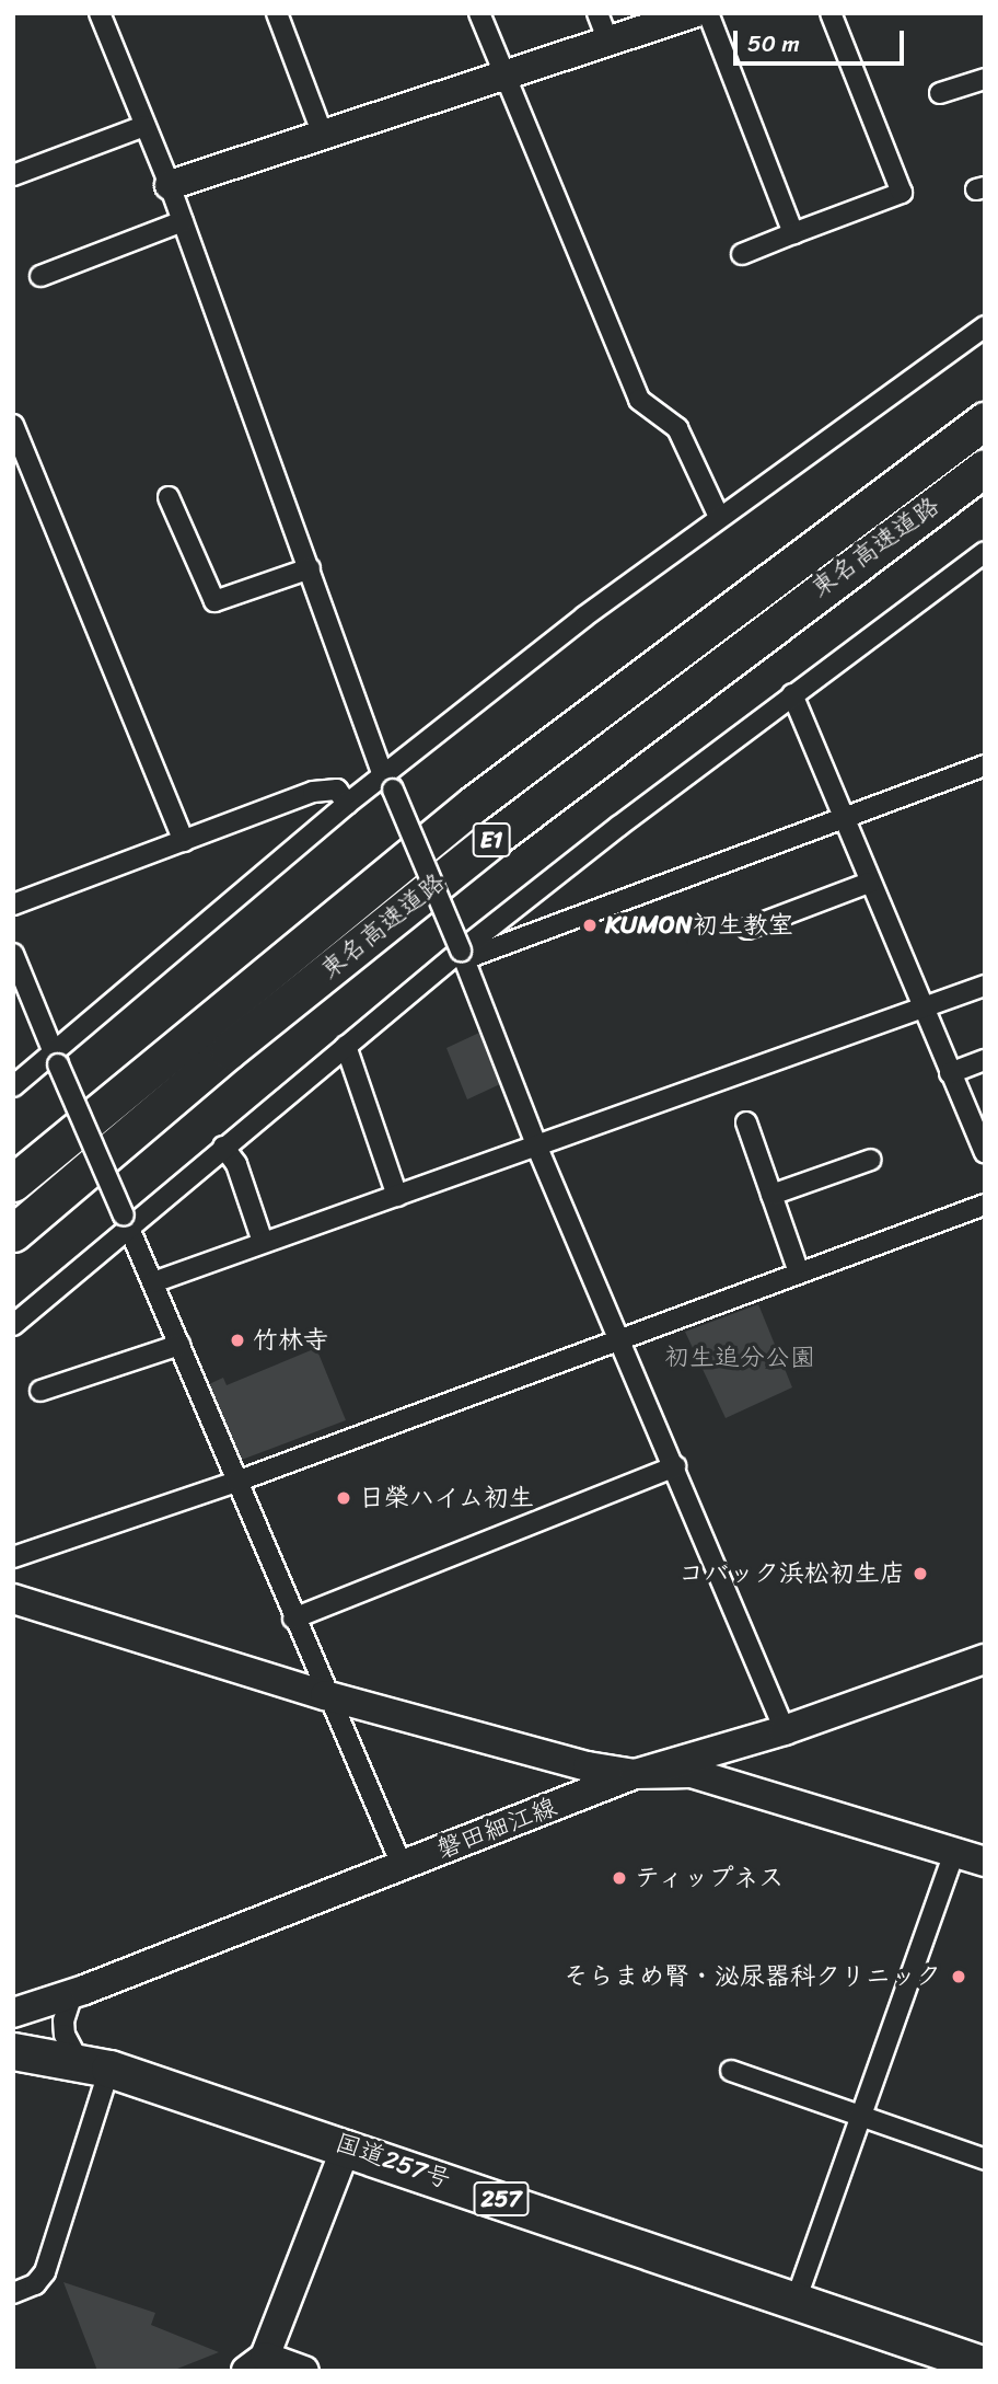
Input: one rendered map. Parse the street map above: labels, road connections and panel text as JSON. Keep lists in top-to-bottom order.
{
  "streets": {
    "highway": [
      "東名高速道路",
      "E1",
      "国道257号",
      "257"
    ],
    "street": ["磐田細江線"]
  },
  "parks": ["初生追分公園"],
  "places": [
    "KUMON初生教室",
    "竹林寺",
    "日榮ハイム初生",
    "コバック浜松初生店",
    "ティップネス",
    "そらまめ腎・泌尿器科クリニック"
  ],
  "scale_bar": "50 m"
}
